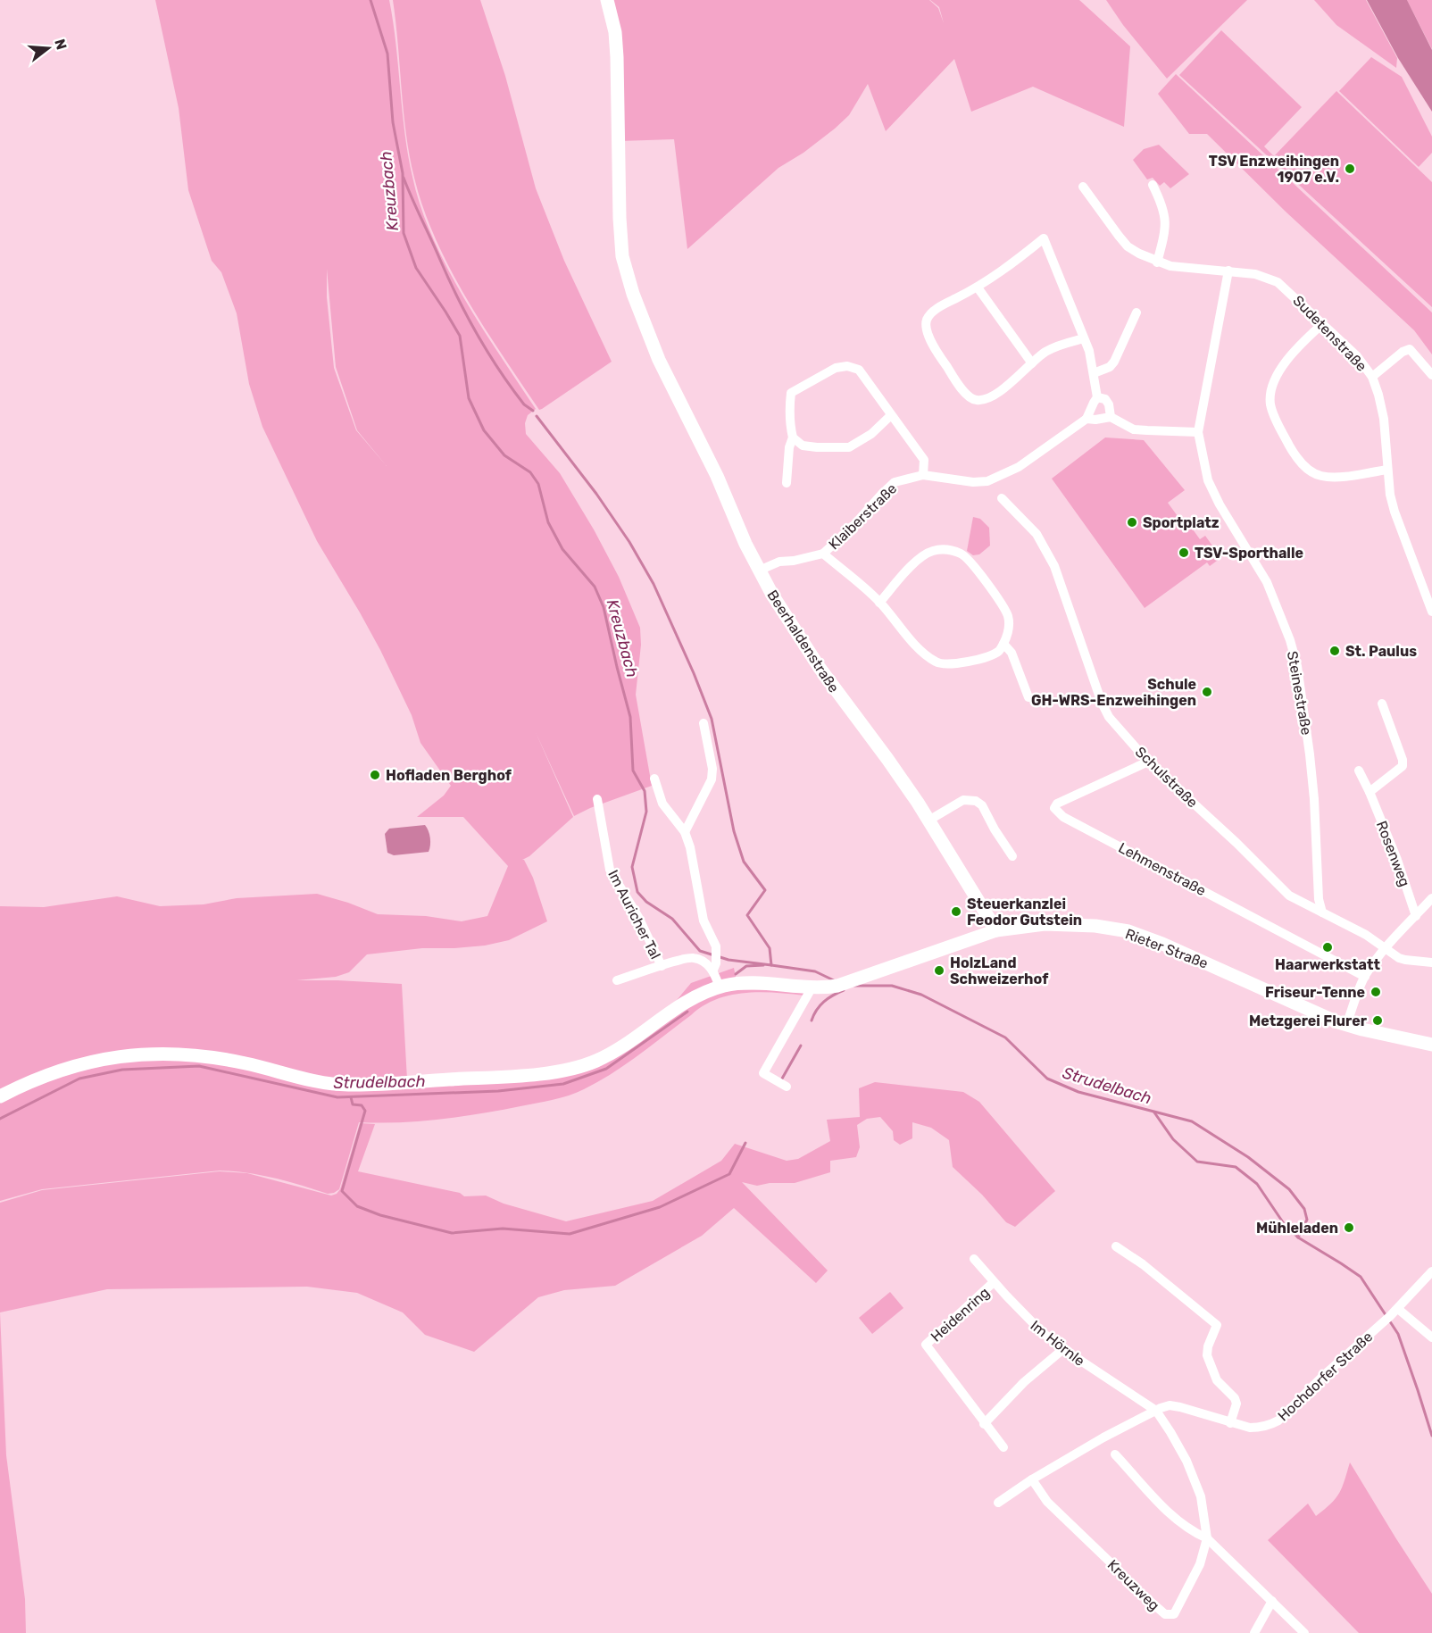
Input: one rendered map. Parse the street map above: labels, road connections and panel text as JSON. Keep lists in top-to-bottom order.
{
  "streets": {
    "street": [
      "Sudetenstraße",
      "Klaiberstraße",
      "Beerhaldenstraße",
      "Steinestraße",
      "Schulstraße",
      "Rosenweg",
      "Lehmenstraße",
      "Im Auricher Tal",
      "Rieter Straße",
      "Heidenring",
      "Im Hörnle",
      "Hochdorfer Straße",
      "Kreuzweg"
    ]
  },
  "crossings": [
    ["Sudetenstraße", "Steinestraße"],
    ["Klaiberstraße", "Beerhaldenstraße"],
    ["Beerhaldenstraße", "Rieter Straße"],
    ["Steinestraße", "Schulstraße"],
    ["Schulstraße", "Lehmenstraße"],
    ["Heidenring", "Im Hörnle"],
    ["Im Hörnle", "Hochdorfer Straße"],
    ["Im Hörnle", "Kreuzweg"],
    ["Hochdorfer Straße", "Kreuzweg"]
  ],
  "water": ["Kreuzbach", "Strudelbach"],
  "places": [
    "TSV Enzweihingen 1907 e.V.",
    "Sportplatz",
    "TSV-Sporthalle",
    "St. Paulus",
    "Schule GH-WRS-Enzweihingen",
    "Hofladen Berghof",
    "Steuerkanzlei Feodor Gutstein",
    "Haarwerkstatt",
    "HolzLand Schweizerhof",
    "Friseur-Tenne",
    "Metzgerei Flurer",
    "Mühleladen"
  ],
  "north": "right"
}
